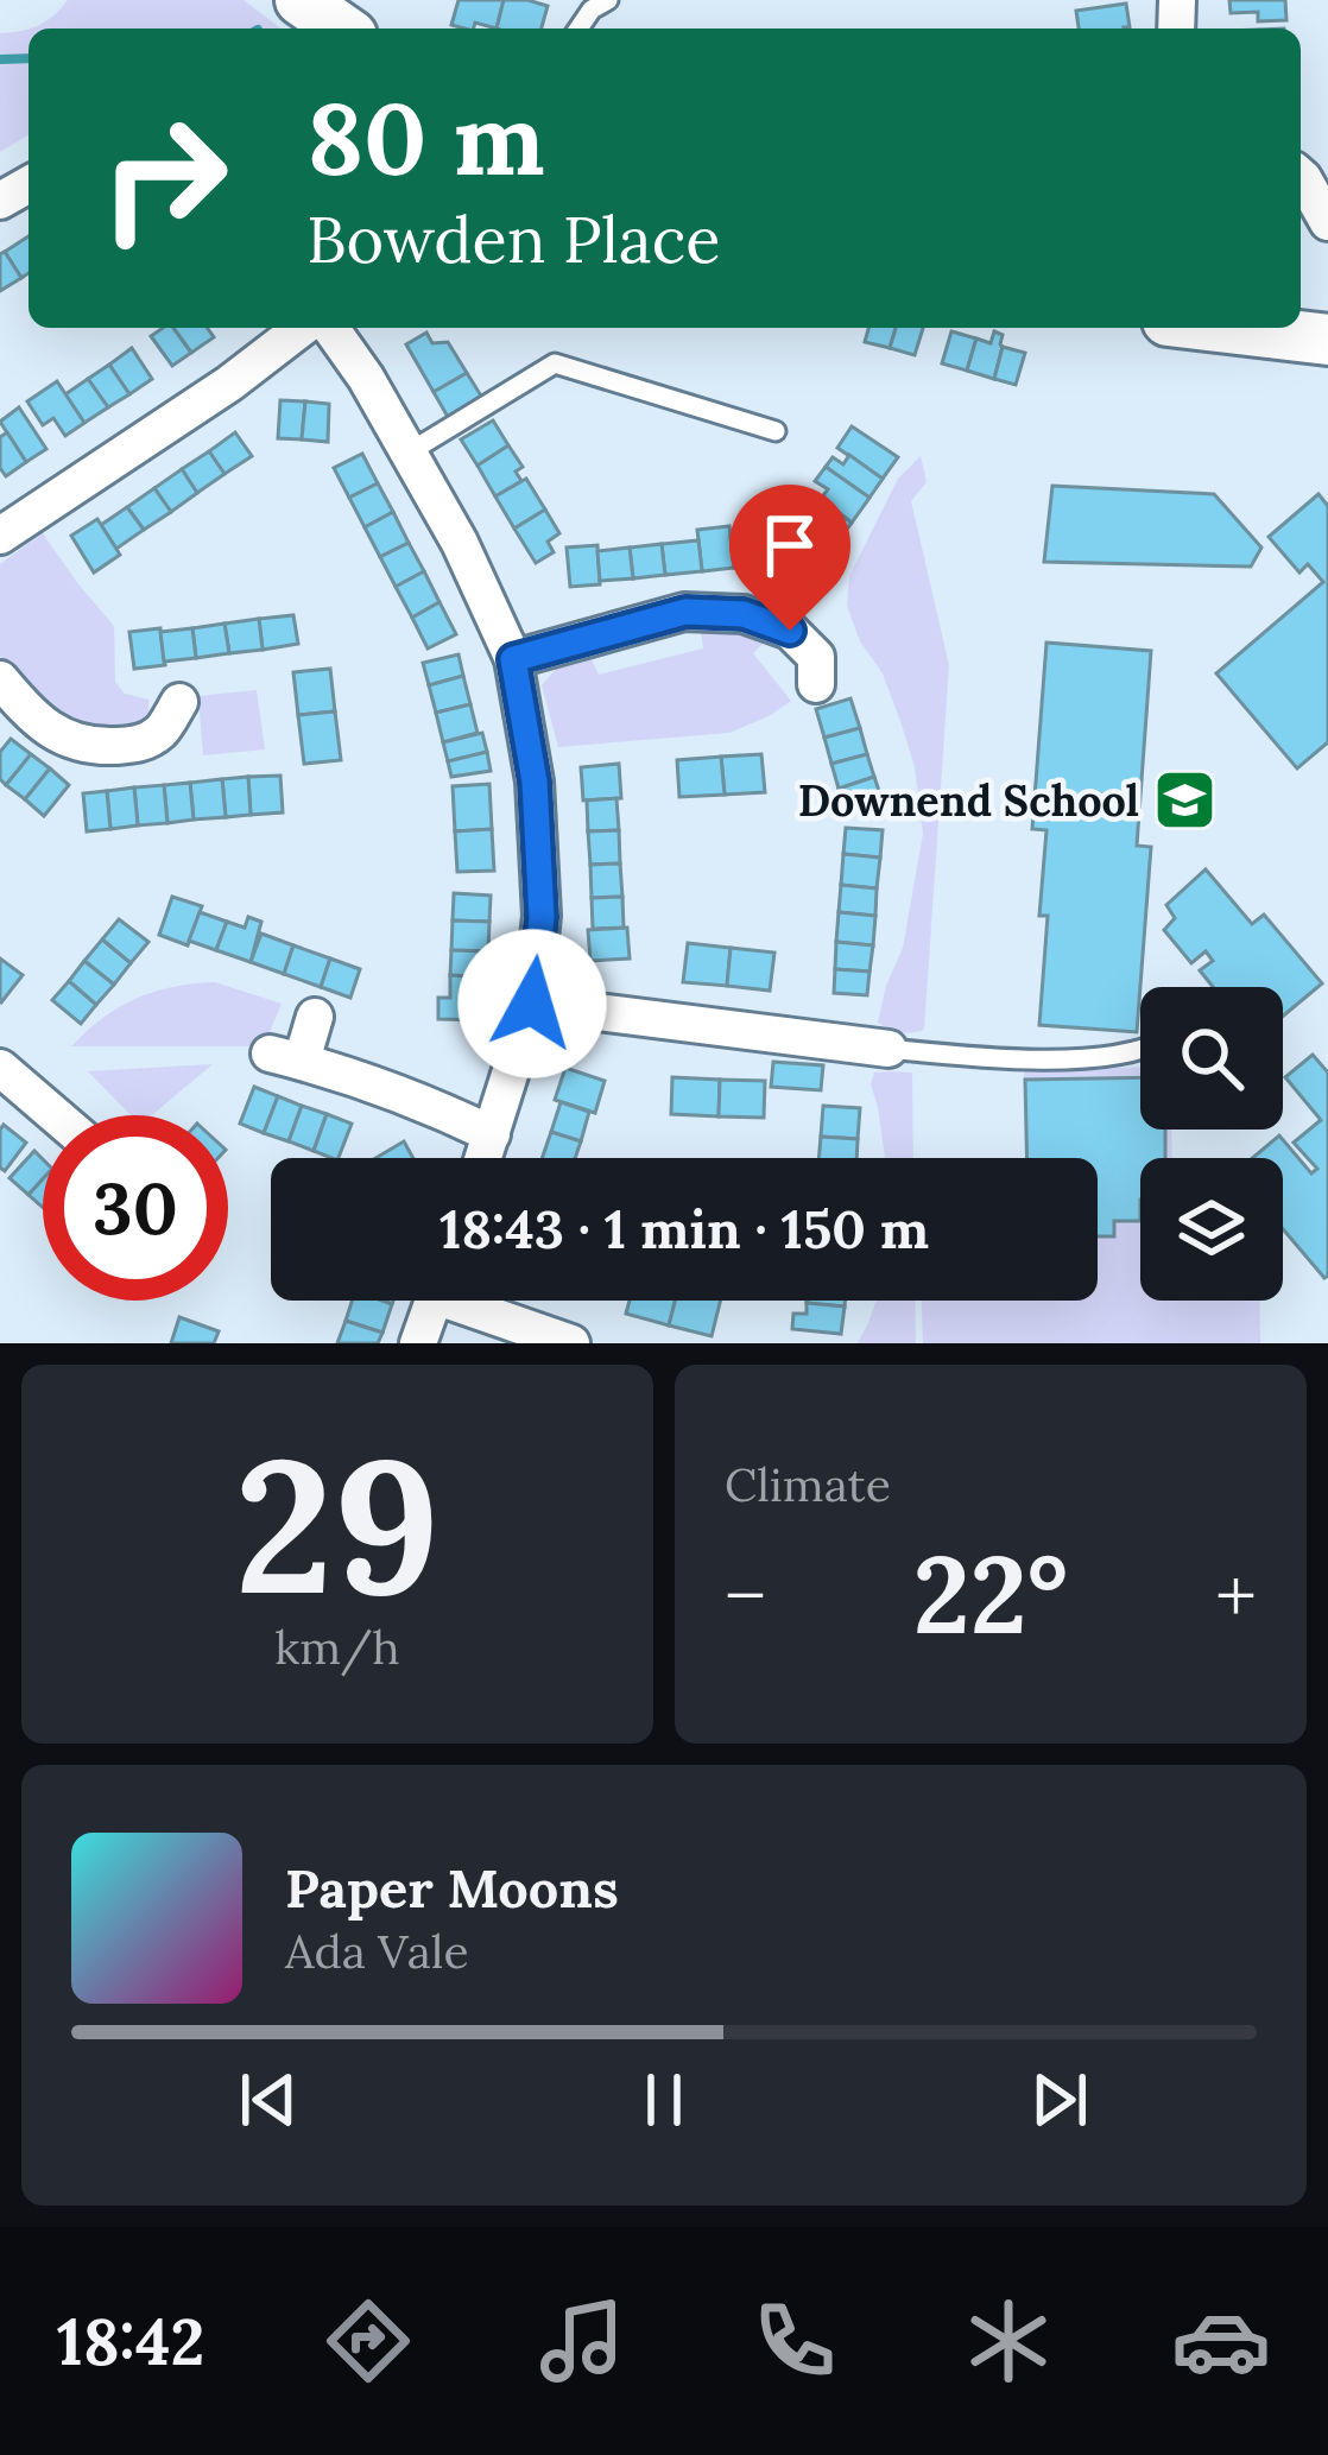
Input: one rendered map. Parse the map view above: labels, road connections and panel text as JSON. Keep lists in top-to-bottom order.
{
  "places": {
    "school or university": ["Downend School"]
  },
  "page": {
    "turn": ["80 m", "Bowden Place"],
    "limit": "30",
    "trip": "18:43 · 1 min · 150 m",
    "tile": [
      ["29", "km/h"],
      "Climate"
    ],
    "heat": ["−", "22°", "+"],
    "song": ["Paper Moons", "Ada Vale"],
    "tabs": "18:42"
  }
}
